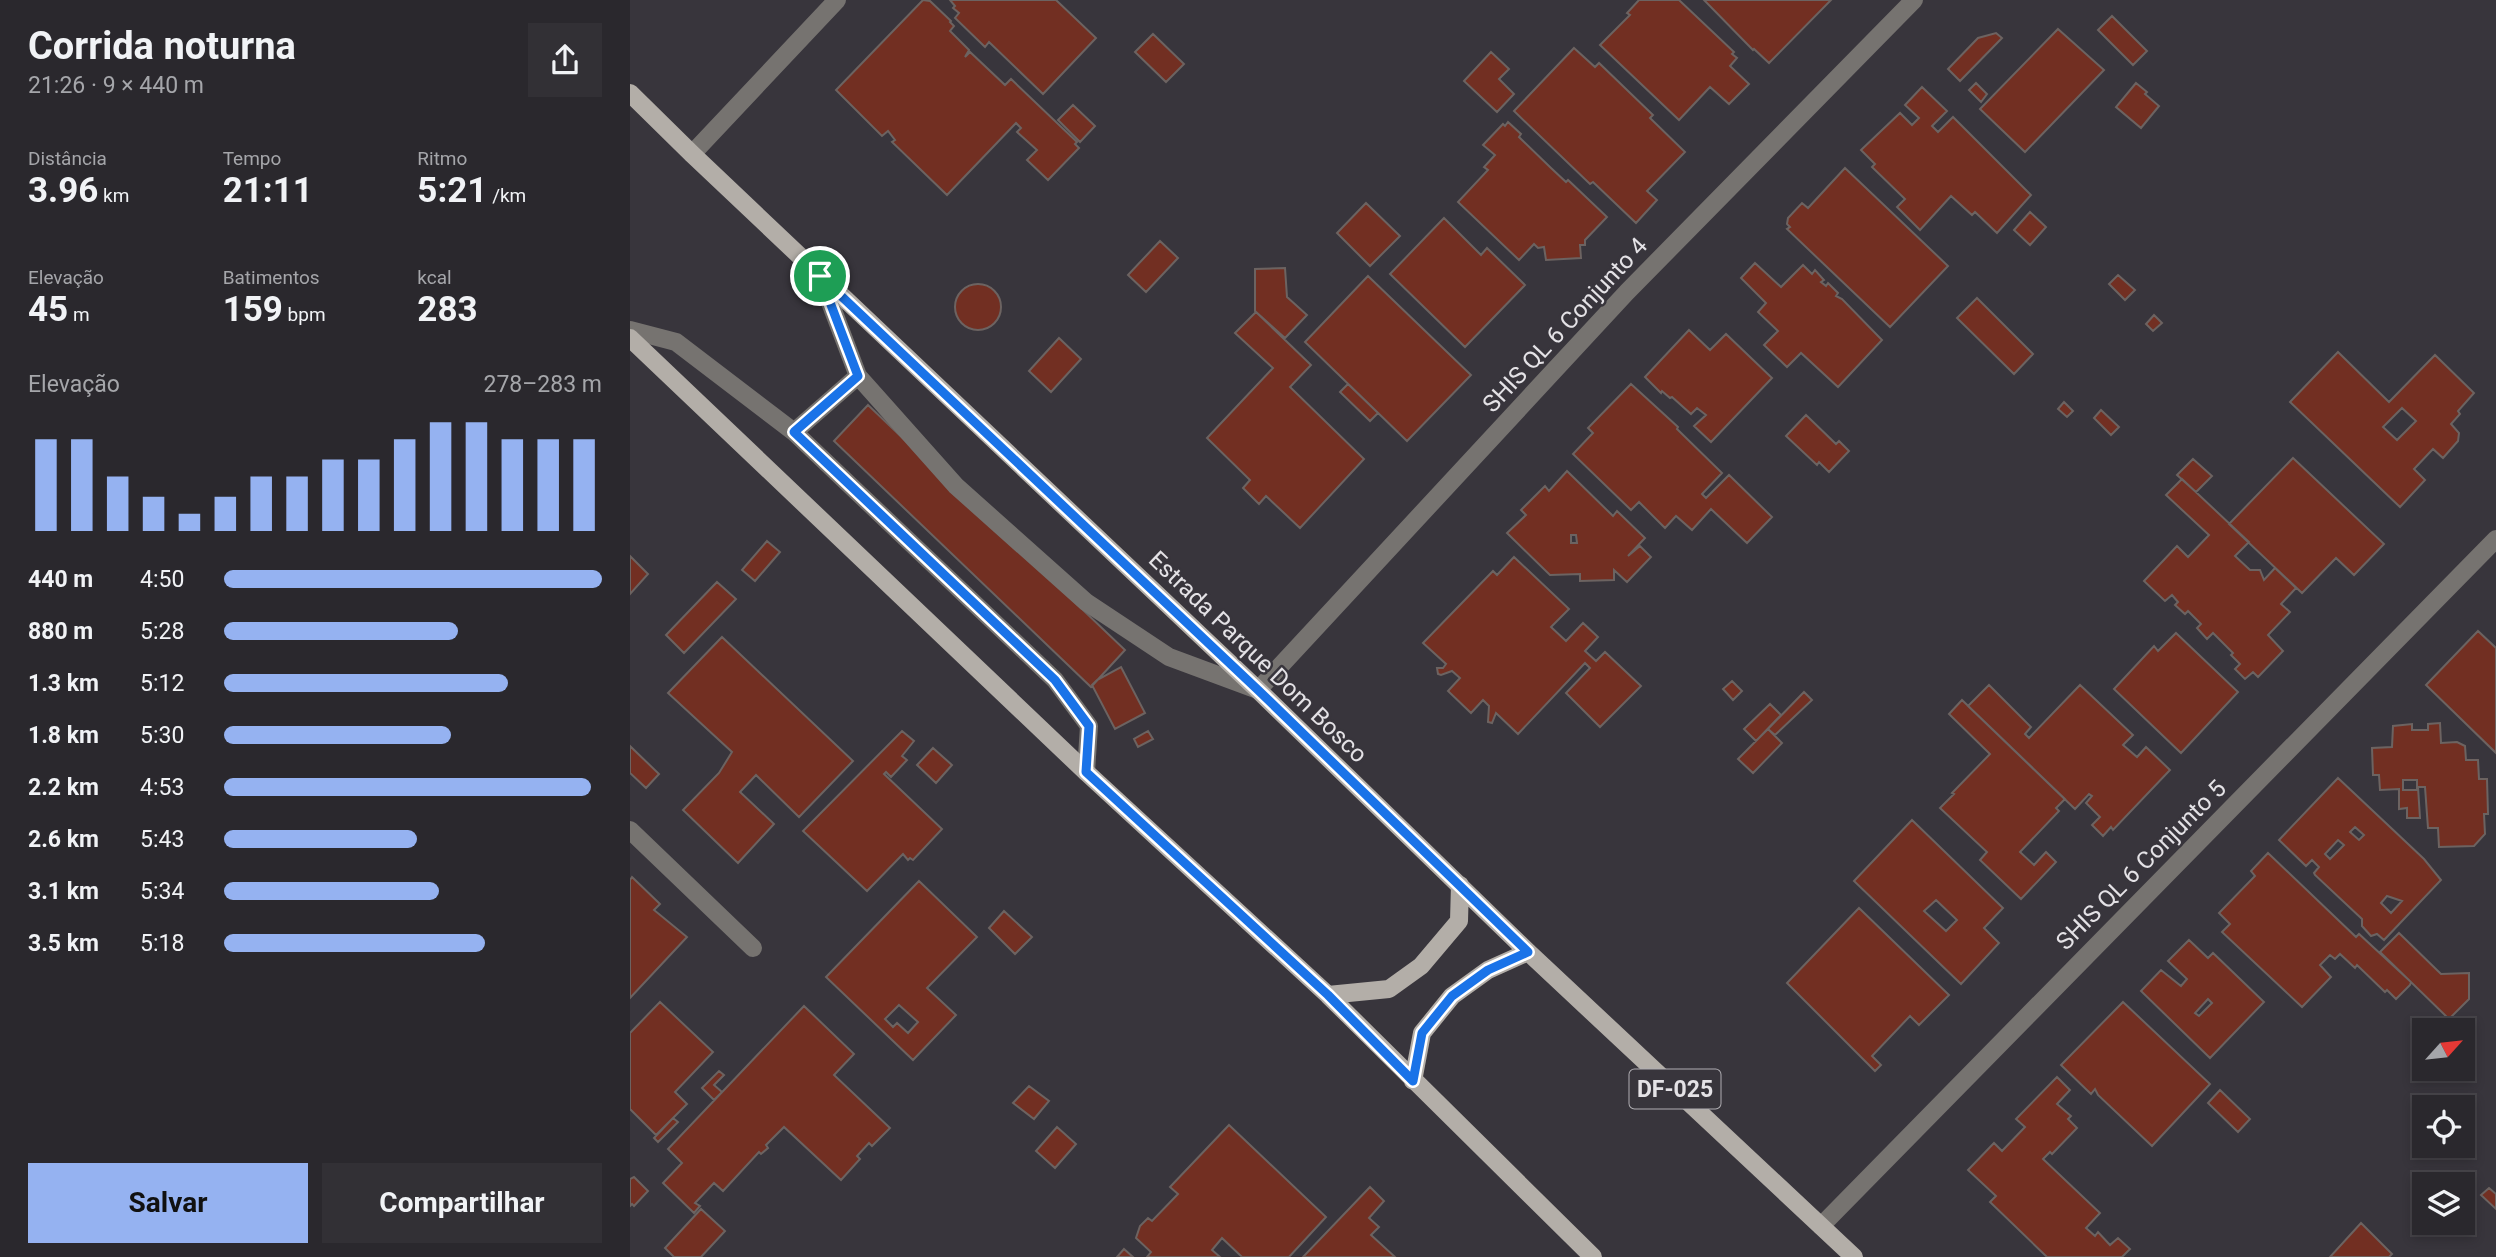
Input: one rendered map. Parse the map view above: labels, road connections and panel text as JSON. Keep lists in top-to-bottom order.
{
  "streets": {
    "main road": ["Estrada Parque Dom Bosco", "DF-025"],
    "street": ["SHIS QL 6 Conjunto 4", "SHIS QL 6 Conjunto 5"]
  },
  "crossings": [
    ["SHIS QL 6 Conjunto 4", "Estrada Parque Dom Bosco"],
    ["Estrada Parque Dom Bosco", "SHIS QL 6 Conjunto 5"]
  ],
  "north": "top right",
  "page": {
    "heading": ["Corrida noturna", "21:26 · 9 × 440 m"],
    "stats": [
      ["Distância", "3.96 km"],
      ["Tempo", "21:11"],
      ["Ritmo", "5:21 /km"],
      ["Elevação", "45 m"],
      ["Batimentos", "159 bpm"],
      ["kcal", "283"]
    ],
    "chart": ["Elevação", "278–283 m"],
    "list": [
      {
        "name": "440 m",
        "note": "4:50"
      },
      {
        "name": "880 m",
        "note": "5:28"
      },
      {
        "name": "1.3 km",
        "note": "5:12"
      },
      {
        "name": "1.8 km",
        "note": "5:30"
      },
      {
        "name": "2.2 km",
        "note": "4:53"
      },
      {
        "name": "2.6 km",
        "note": "5:43"
      },
      {
        "name": "3.1 km",
        "note": "5:34"
      },
      {
        "name": "3.5 km",
        "note": "5:18"
      }
    ],
    "buttons": ["Salvar", "Compartilhar"]
  }
}
